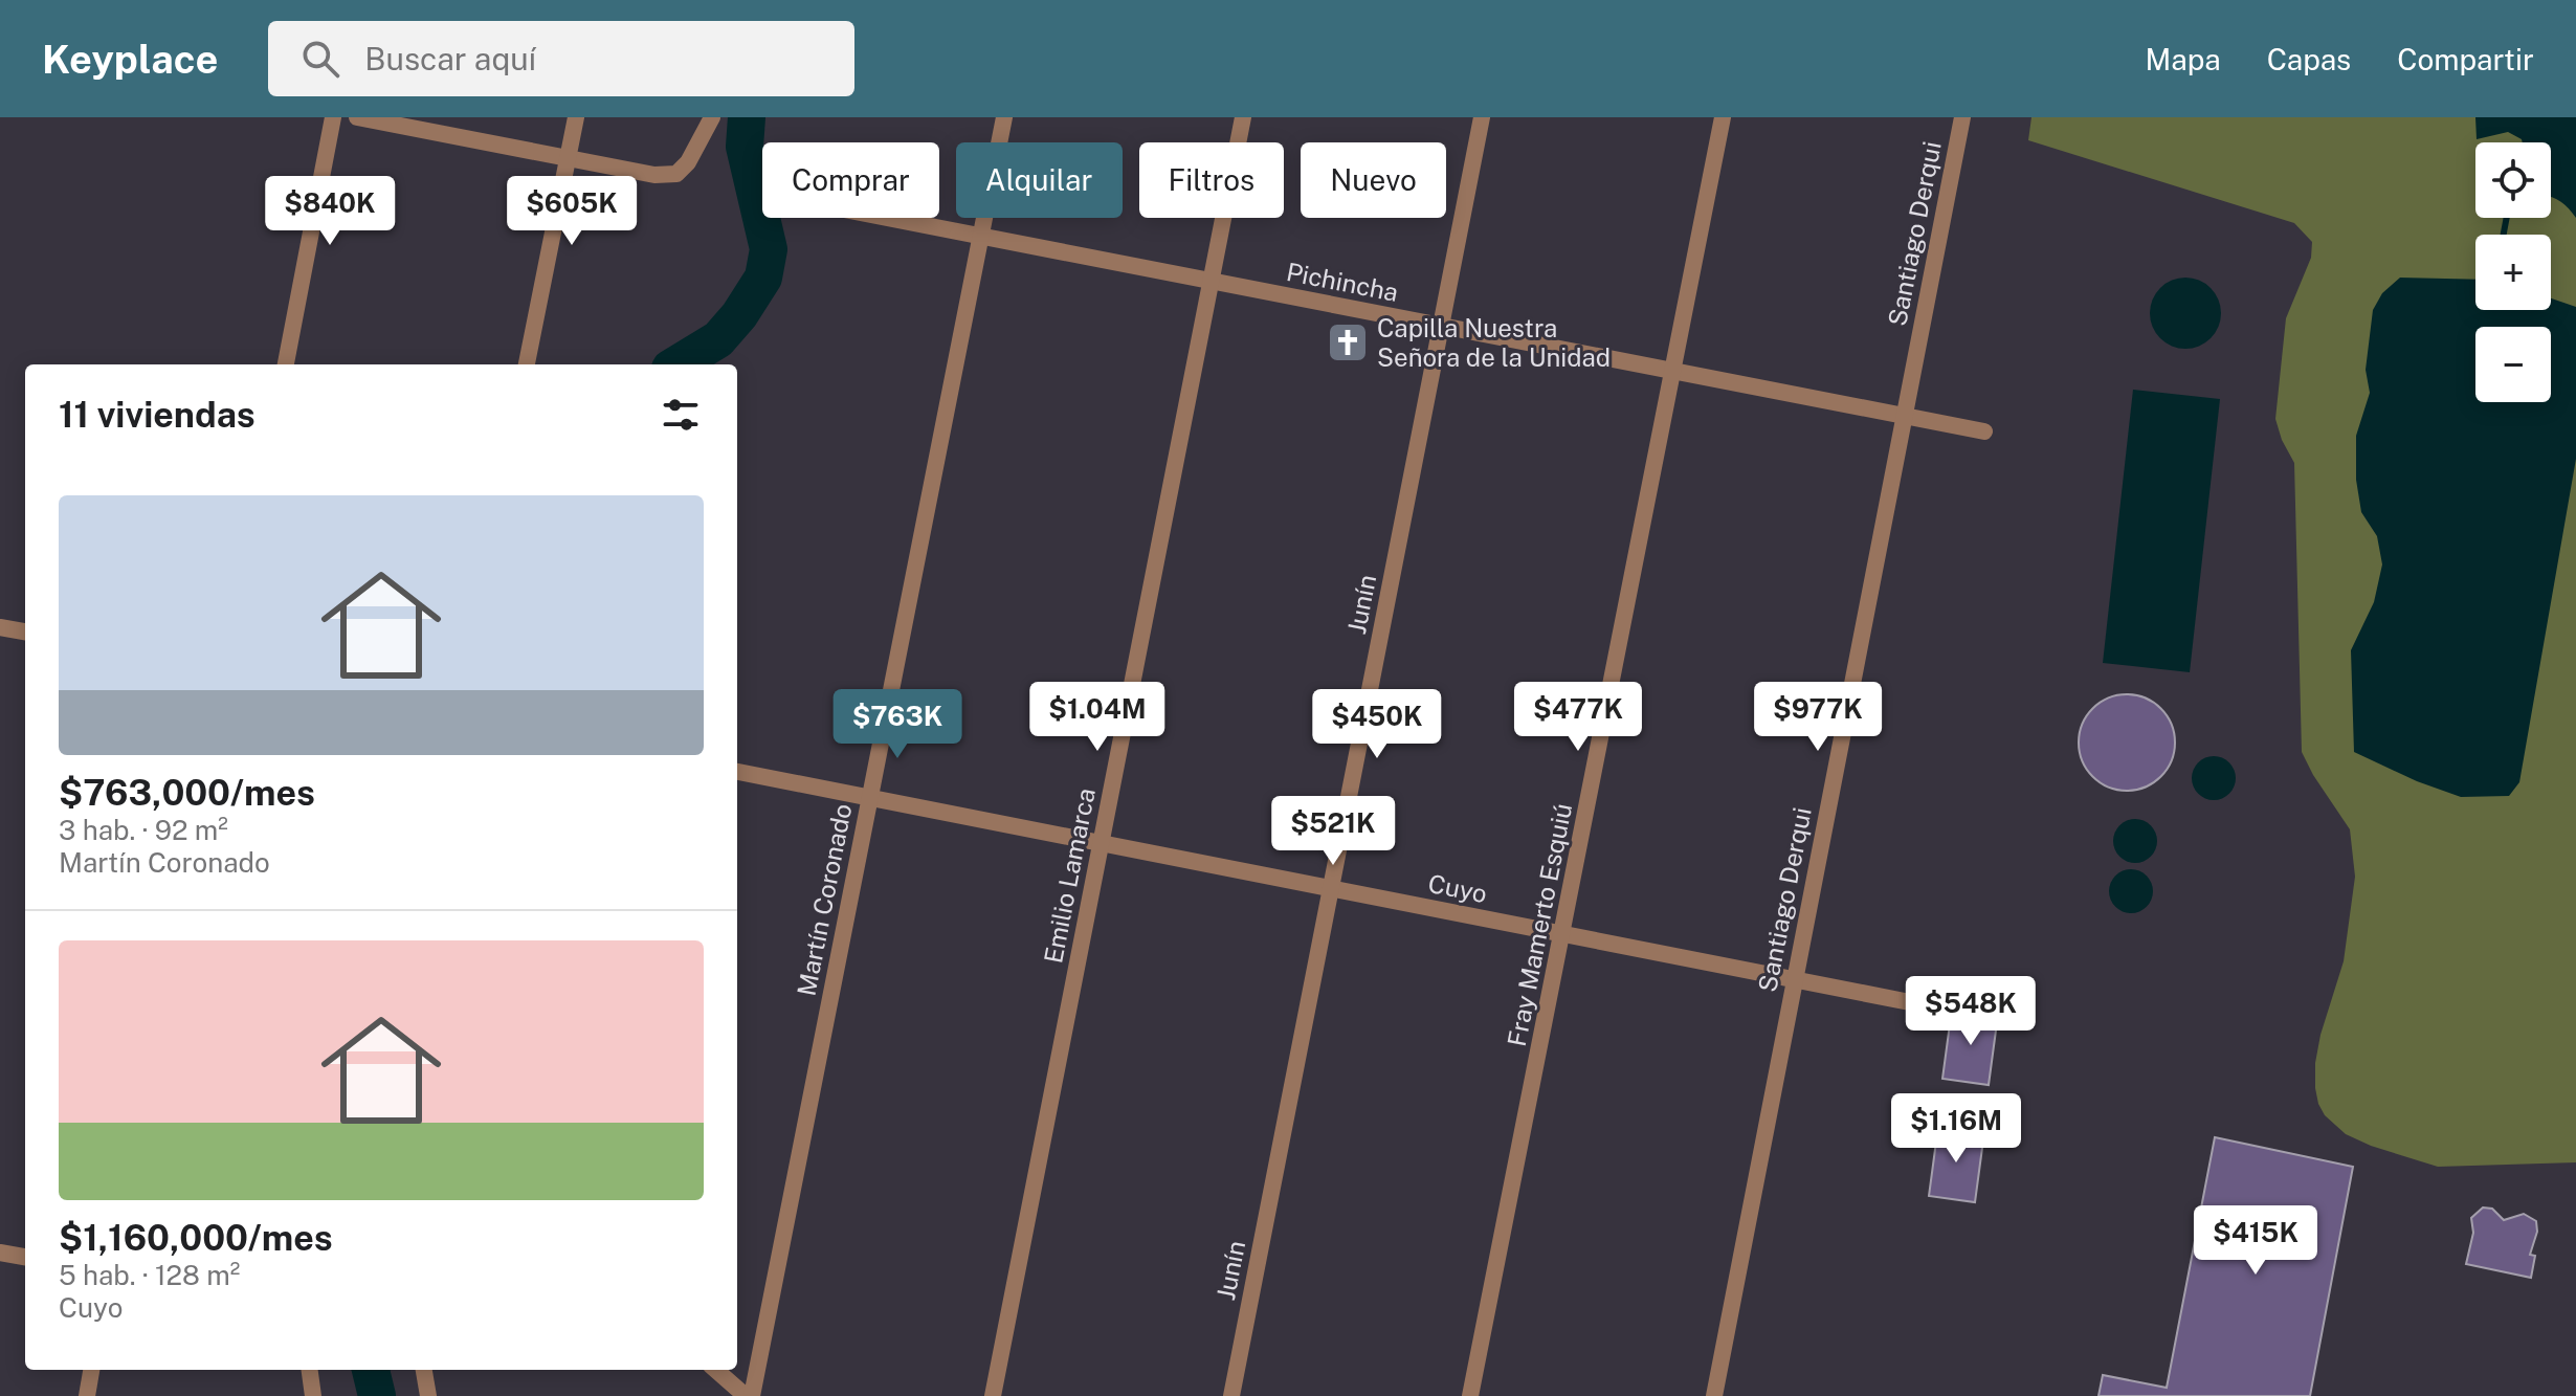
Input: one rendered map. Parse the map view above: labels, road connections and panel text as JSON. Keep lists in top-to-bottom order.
{
  "streets": {
    "street": [
      "Santiago Derqui",
      "Pichincha",
      "Junín",
      "Emilio Lamarca",
      "Cuyo",
      "Martín Coronado",
      "Fray Mamerto Esquiú"
    ]
  },
  "crossings": [
    ["Santiago Derqui", "Pichincha"],
    ["Santiago Derqui", "Cuyo"],
    ["Pichincha", "Junín"],
    ["Pichincha", "Emilio Lamarca"],
    ["Pichincha", "Martín Coronado"],
    ["Pichincha", "Fray Mamerto Esquiú"],
    ["Junín", "Cuyo"],
    ["Emilio Lamarca", "Cuyo"],
    ["Cuyo", "Martín Coronado"],
    ["Cuyo", "Fray Mamerto Esquiú"]
  ],
  "places": {
    "church": ["Capilla Nuestra Señora de la Unidad"]
  },
  "page": {
    "header": "Keyplace",
    "search": "Buscar aquí",
    "nav": ["Mapa", "Capas", "Compartir"],
    "map_buttons": ["+", "−"],
    "chip": [
      "Comprar",
      "Alquilar",
      "Filtros",
      "Nuevo"
    ],
    "price": [
      "$840K",
      "$605K",
      "$1.04M",
      "$477K",
      "$977K",
      "$763K",
      "$450K",
      "$521K",
      "$548K",
      "$1.16M",
      "$415K"
    ],
    "heading": "11 viviendas",
    "list": [
      {
        "name": "$763,000/mes",
        "note": "3 hab. · 92 m² · Martín Coronado"
      },
      {
        "name": "$1,160,000/mes",
        "note": "5 hab. · 128 m² · Cuyo"
      }
    ]
  }
}
